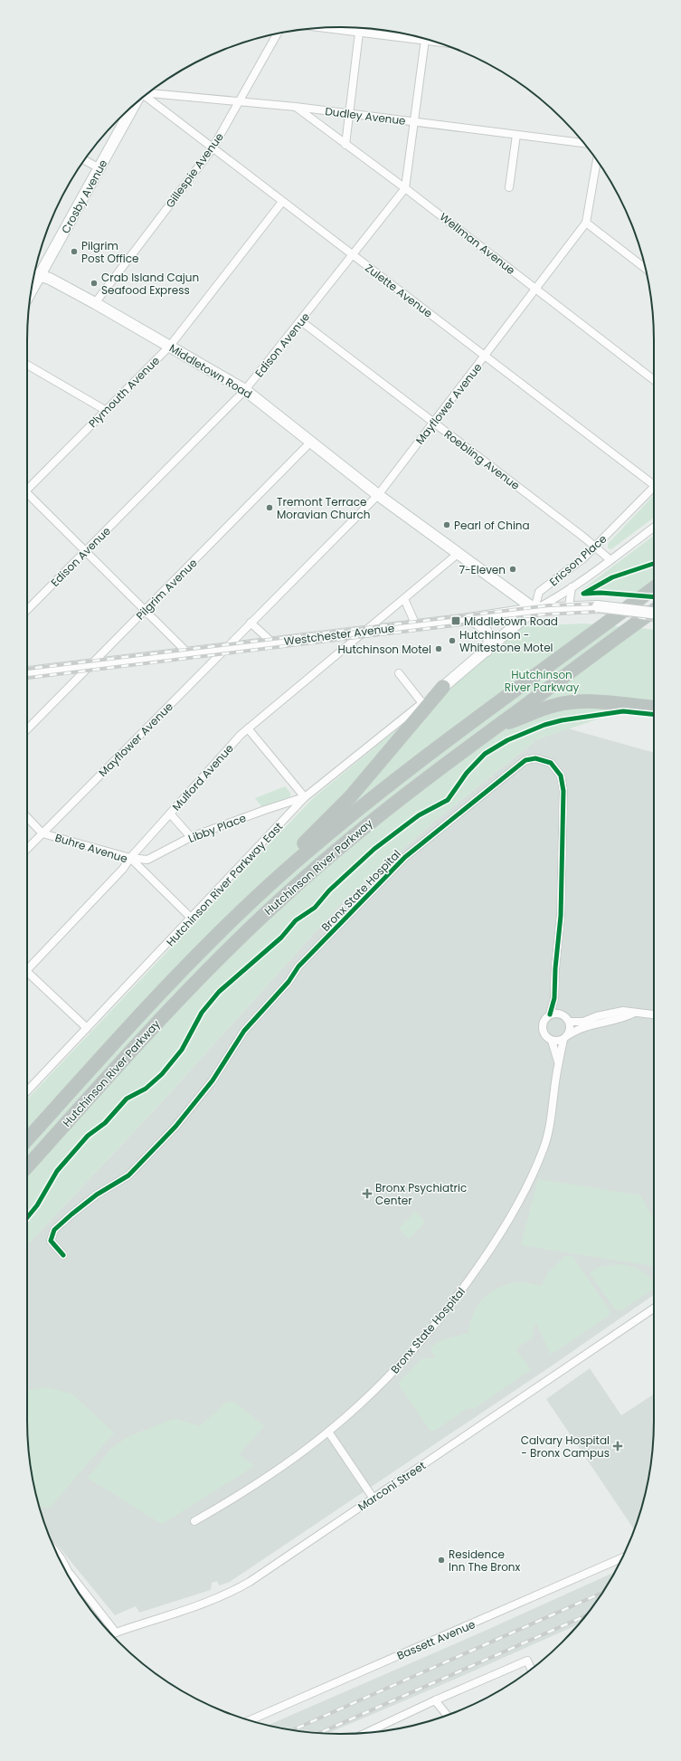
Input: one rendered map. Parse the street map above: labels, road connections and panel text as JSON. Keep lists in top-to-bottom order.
{
  "streets": {
    "highway": ["Hutchinson River Parkway"],
    "street": [
      "Dudley Avenue",
      "Gillespie Avenue",
      "Crosby Avenue",
      "Wellman Avenue",
      "Zulette Avenue",
      "Edison Avenue",
      "Middletown Road",
      "Plymouth Avenue",
      "Mayflower Avenue",
      "Roebling Avenue",
      "Ericson Place",
      "Pilgrim Avenue",
      "Westchester Avenue",
      "Mulford Avenue",
      "Libby Place",
      "Buhre Avenue",
      "Hutchinson River Parkway East",
      "Bronx State Hospital",
      "Marconi Street",
      "Bassett Avenue"
    ]
  },
  "crossings": [
    ["Dudley Avenue", "Gillespie Avenue"],
    ["Dudley Avenue", "Wellman Avenue"],
    ["Gillespie Avenue", "Zulette Avenue"],
    ["Gillespie Avenue", "Middletown Road"],
    ["Wellman Avenue", "Edison Avenue"],
    ["Wellman Avenue", "Mayflower Avenue"],
    ["Zulette Avenue", "Edison Avenue"],
    ["Zulette Avenue", "Plymouth Avenue"],
    ["Zulette Avenue", "Mayflower Avenue"],
    ["Edison Avenue", "Middletown Road"],
    ["Edison Avenue", "Roebling Avenue"],
    ["Middletown Road", "Plymouth Avenue"],
    ["Middletown Road", "Mayflower Avenue"],
    ["Middletown Road", "Ericson Place"],
    ["Middletown Road", "Pilgrim Avenue"],
    ["Middletown Road", "Westchester Avenue"],
    ["Middletown Road", "Mulford Avenue"],
    ["Mayflower Avenue", "Roebling Avenue"],
    ["Mayflower Avenue", "Westchester Avenue"],
    ["Mayflower Avenue", "Buhre Avenue"],
    ["Roebling Avenue", "Ericson Place"],
    ["Ericson Place", "Westchester Avenue"],
    ["Pilgrim Avenue", "Westchester Avenue"],
    ["Westchester Avenue", "Mulford Avenue"],
    ["Mulford Avenue", "Libby Place"],
    ["Mulford Avenue", "Buhre Avenue"],
    ["Libby Place", "Buhre Avenue"],
    ["Libby Place", "Hutchinson River Parkway East"],
    ["Buhre Avenue", "Hutchinson River Parkway East"]
  ],
  "parks": ["Hutchinson River Parkway"],
  "places": {
    "other": [
      "Pilgrim Post Office",
      "Crab Island Cajun Seafood Express",
      "Tremont Terrace Moravian Church",
      "Pearl of China",
      "7-Eleven",
      "Hutchinson - Whitestone Motel",
      "Hutchinson Motel",
      "Residence Inn The Bronx"
    ],
    "transit": ["Middletown Road"],
    "health": ["Bronx Psychiatric Center", "Calvary Hospital - Bronx Campus"]
  }
}
